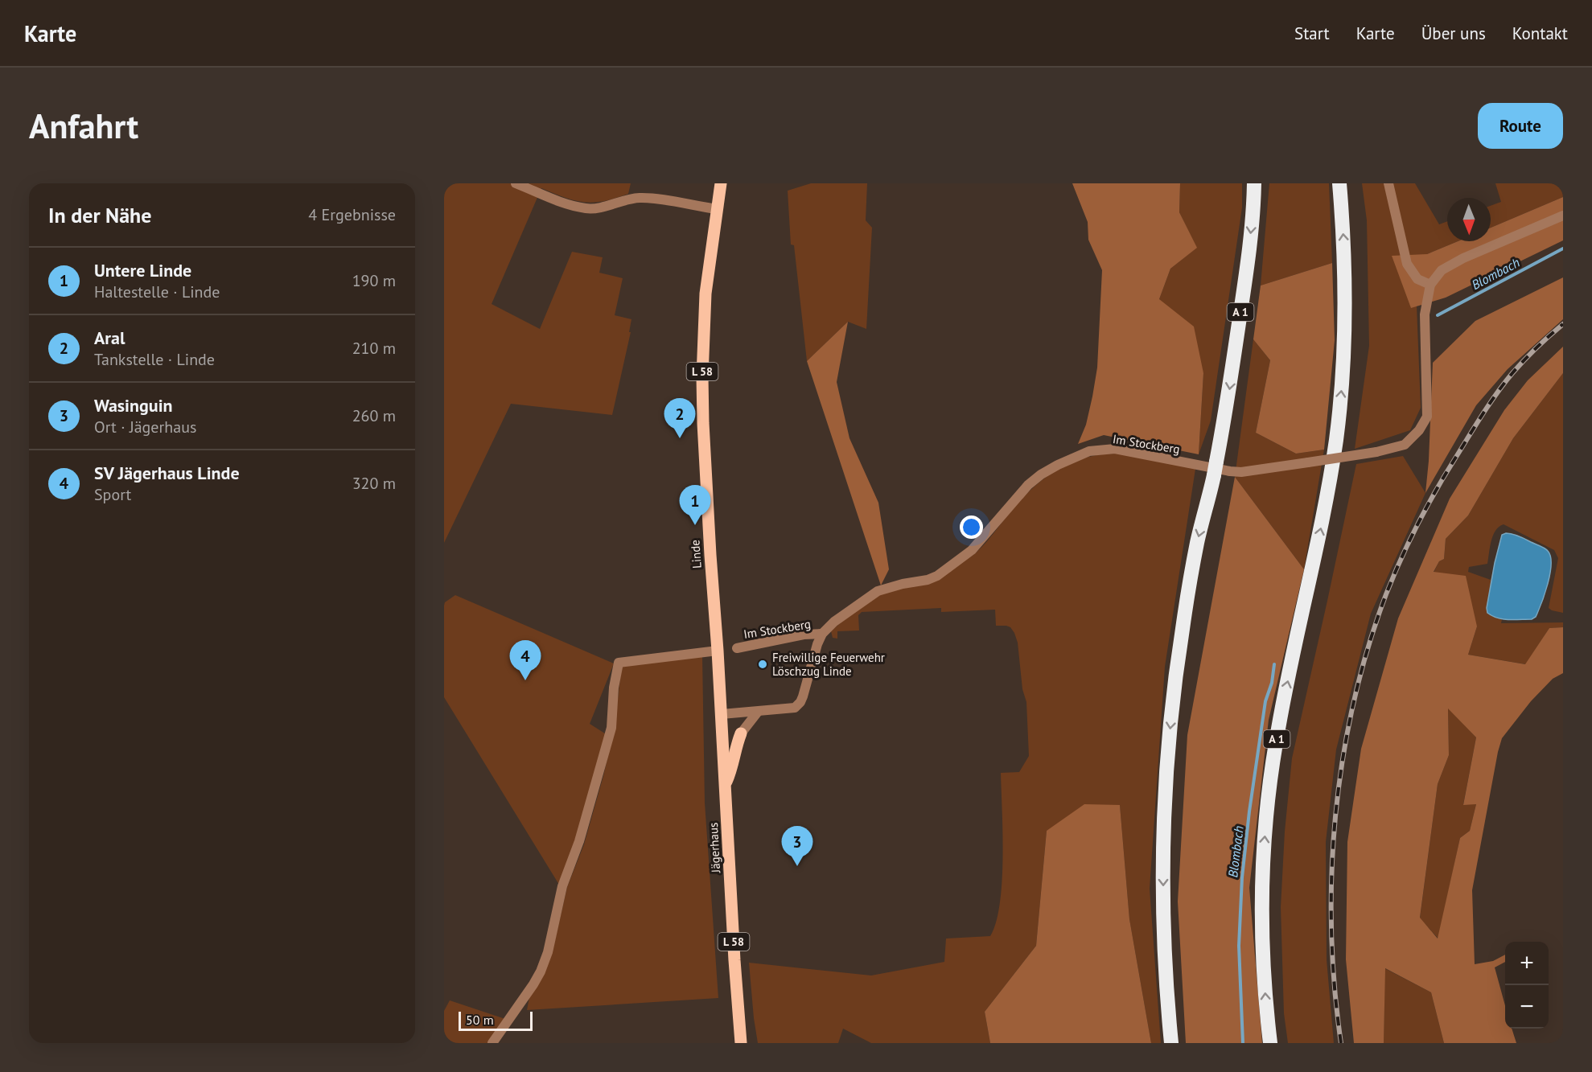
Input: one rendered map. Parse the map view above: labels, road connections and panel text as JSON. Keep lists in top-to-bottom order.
{
  "streets": {
    "highway": ["A 1"],
    "main road": ["L 58", "Linde", "Jägerhaus"],
    "street": ["Im Stockberg"]
  },
  "crossings": [
    ["Im Stockberg", "Jägerhaus"],
    ["Linde", "Jägerhaus"]
  ],
  "water": ["Blombach"],
  "places": ["Freiwillige Feuerwehr Löschzug Linde"],
  "scale_bar": "50 m",
  "north": "bottom",
  "page": {
    "header": "Karte",
    "nav": [
      "Start",
      "Karte",
      "Über uns",
      "Kontakt"
    ],
    "buttons": "Route",
    "title": "Anfahrt",
    "heading": ["In der Nähe", "4 Ergebnisse"],
    "list": [
      {
        "mark": "1",
        "name": "Untere Linde",
        "note": "Haltestelle · Linde",
        "value": "190 m"
      },
      {
        "mark": "2",
        "name": "Aral",
        "note": "Tankstelle · Linde",
        "value": "210 m"
      },
      {
        "mark": "3",
        "name": "Wasinguin",
        "note": "Ort · Jägerhaus",
        "value": "260 m"
      },
      {
        "mark": "4",
        "name": "SV Jägerhaus Linde",
        "note": "Sport",
        "value": "320 m"
      }
    ],
    "pins": [
      "2",
      "1",
      "4",
      "3"
    ],
    "map_buttons": ["+", "−"],
    "scale": "50 m"
  }
}
